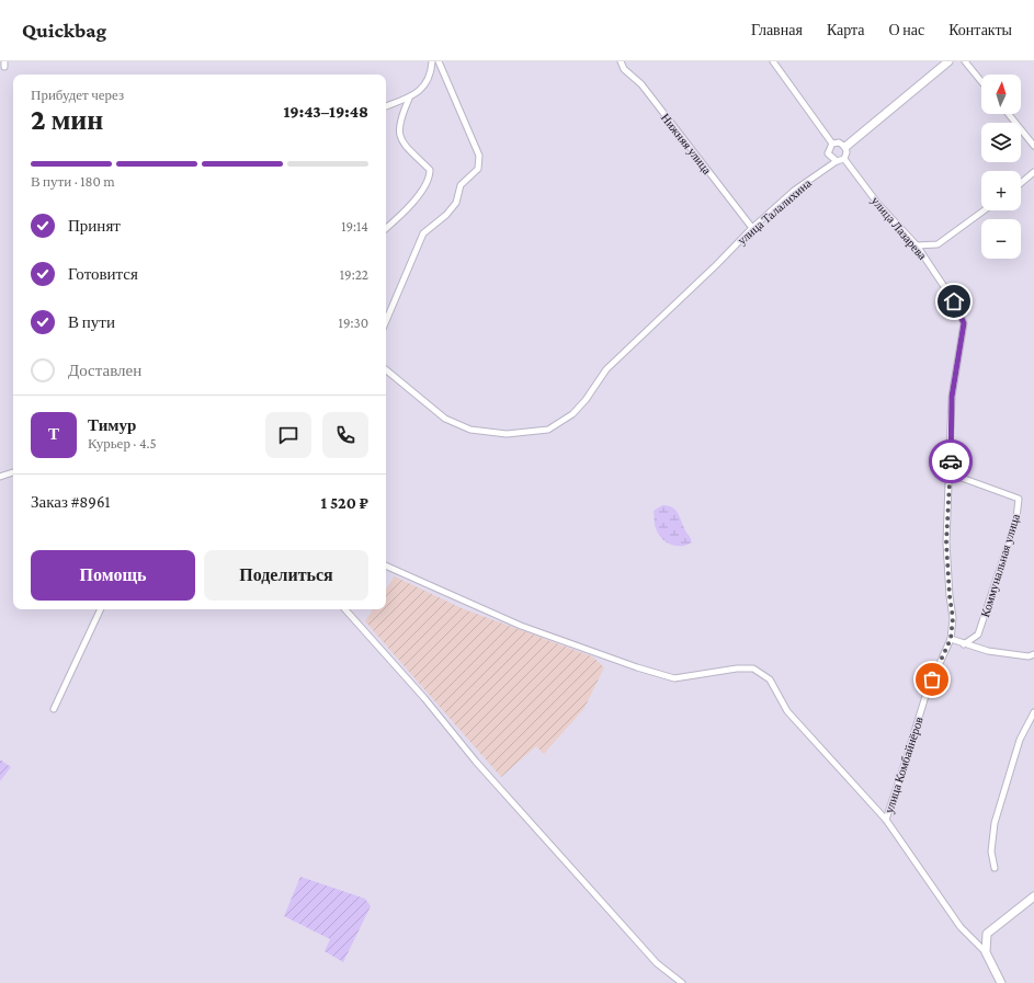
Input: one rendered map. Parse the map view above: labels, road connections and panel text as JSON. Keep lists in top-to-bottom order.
{
  "streets": {
    "street": [
      "Нижняя улица",
      "улица Талалихина",
      "улица Лазарева",
      "Коммунальная улица",
      "улица Комбайнёров"
    ]
  },
  "crossings": [
    ["Нижняя улица", "улица Талалихина"],
    ["улица Талалихина", "улица Лазарева"],
    ["улица Лазарева", "улица Комбайнёров"],
    ["Коммунальная улица", "улица Комбайнёров"]
  ],
  "north": "top",
  "page": {
    "header": "Quickbag",
    "nav": [
      "Главная",
      "Карта",
      "О нас",
      "Контакты"
    ],
    "map_buttons": ["+", "−"],
    "heading": ["2 мин", "Прибудет через", "19:43–19:48"],
    "panel": [
      "Тимур",
      "Курьер · 4.5",
      "Заказ #8961",
      "1 520 ₽"
    ],
    "bar": "В пути · 180 m",
    "list": [
      ["Принят", "19:14"],
      ["Готовится", "19:22"],
      ["В пути", "19:30"],
      "Доставлен"
    ],
    "round": "Т",
    "buttons": ["Помощь", "Поделиться"]
  }
}
